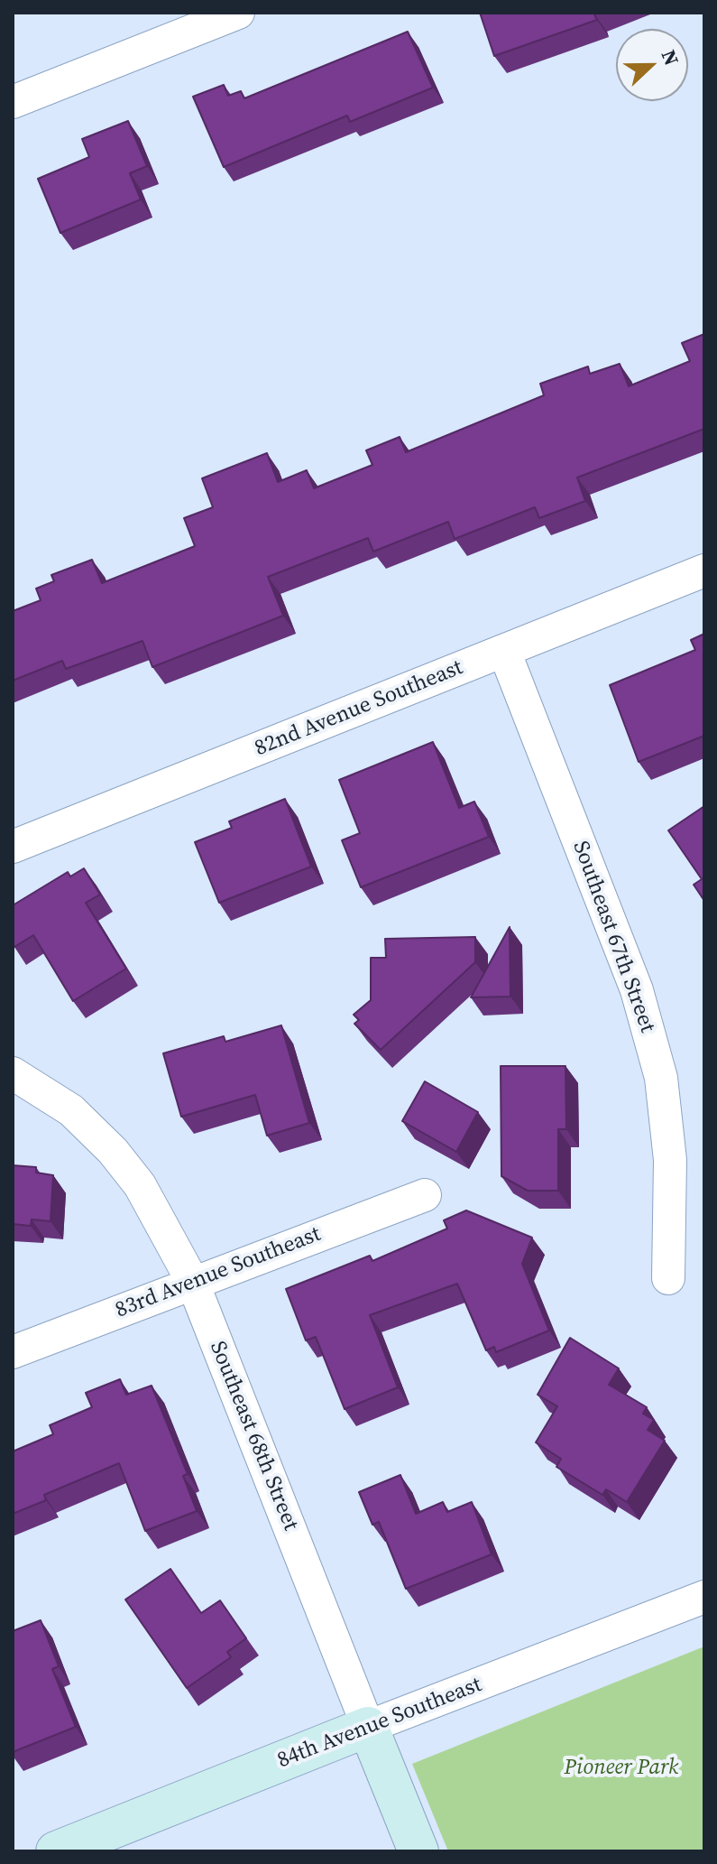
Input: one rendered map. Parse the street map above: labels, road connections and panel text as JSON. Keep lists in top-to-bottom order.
{
  "streets": {
    "street": [
      "82nd Avenue Southeast",
      "Southeast 67th Street",
      "83rd Avenue Southeast",
      "Southeast 68th Street",
      "84th Avenue Southeast"
    ]
  },
  "crossings": [
    ["82nd Avenue Southeast", "Southeast 67th Street"],
    ["83rd Avenue Southeast", "Southeast 68th Street"],
    ["Southeast 68th Street", "84th Avenue Southeast"]
  ],
  "parks": ["Pioneer Park"],
  "north": "right"
}
